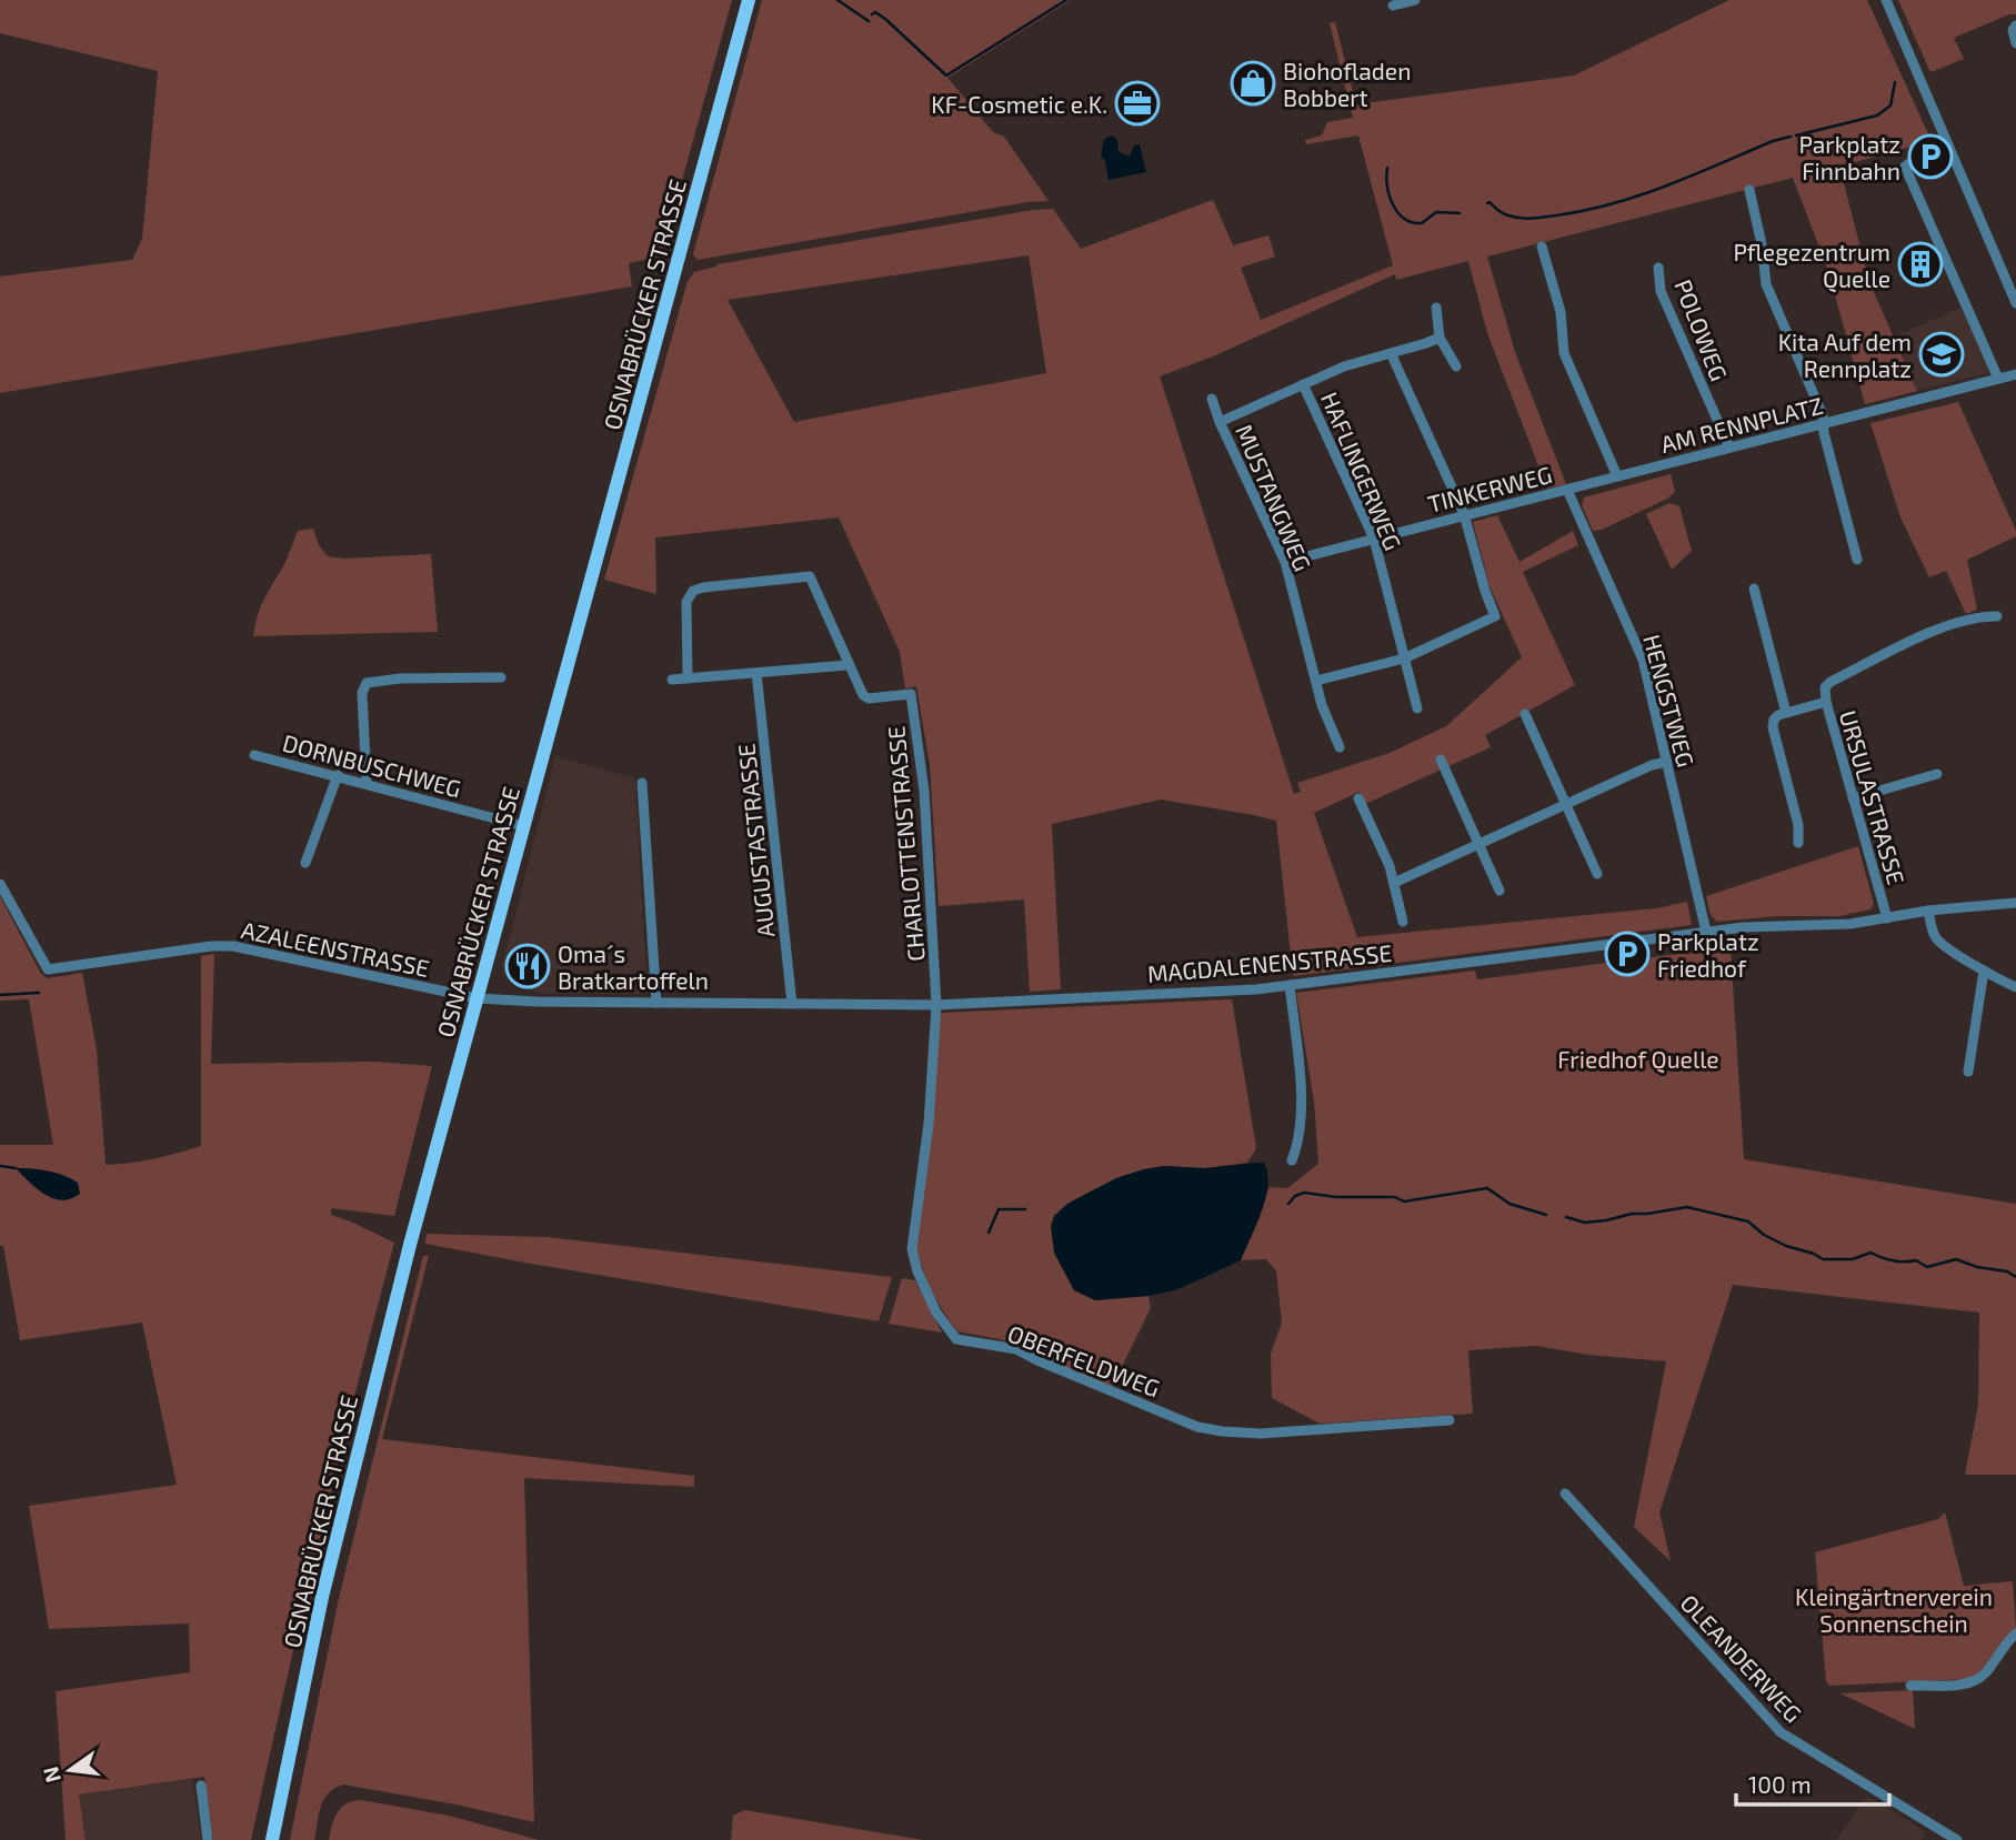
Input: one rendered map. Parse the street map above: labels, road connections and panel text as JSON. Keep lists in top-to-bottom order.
{
  "streets": {
    "main road": ["OSNABRÜCKER STRASSE"],
    "street": [
      "POLOWEG",
      "AM RENNPLATZ",
      "HAFLINGERWEG",
      "TINKERWEG",
      "MUSTANGWEG",
      "HENGSTWEG",
      "DORNBUSCHWEG",
      "URSULASTRASSE",
      "AUGUSTASTRASSE",
      "CHARLOTTENSTRASSE",
      "AZALEENSTRASSE",
      "MAGDALENENSTRASSE",
      "OBERFELDWEG",
      "OLEANDERWEG"
    ]
  },
  "crossings": [
    ["OSNABRÜCKER STRASSE", "DORNBUSCHWEG"],
    ["OSNABRÜCKER STRASSE", "AZALEENSTRASSE"],
    ["OSNABRÜCKER STRASSE", "MAGDALENENSTRASSE"],
    ["POLOWEG", "AM RENNPLATZ"],
    ["AM RENNPLATZ", "TINKERWEG"],
    ["AM RENNPLATZ", "HENGSTWEG"],
    ["HAFLINGERWEG", "TINKERWEG"],
    ["TINKERWEG", "MUSTANGWEG"],
    ["TINKERWEG", "HENGSTWEG"],
    ["HENGSTWEG", "MAGDALENENSTRASSE"],
    ["URSULASTRASSE", "MAGDALENENSTRASSE"],
    ["AUGUSTASTRASSE", "MAGDALENENSTRASSE"],
    ["CHARLOTTENSTRASSE", "MAGDALENENSTRASSE"],
    ["CHARLOTTENSTRASSE", "OBERFELDWEG"],
    ["AZALEENSTRASSE", "MAGDALENENSTRASSE"],
    ["MAGDALENENSTRASSE", "OBERFELDWEG"]
  ],
  "parks": ["Friedhof Quelle", "Kleingärtnerverein Sonnenschein"],
  "places": {
    "shop": ["Biohofladen Bobbert"],
    "office": ["KF-Cosmetic e.K."],
    "parking": ["Parkplatz Finnbahn", "Parkplatz Friedhof"],
    "building": ["Pflegezentrum Quelle"],
    "school or university": ["Kita Auf dem Rennplatz"],
    "restaurant": ["Oma´s Bratkartoffeln"]
  },
  "scale_bar": "100 m",
  "north": "left"
}
